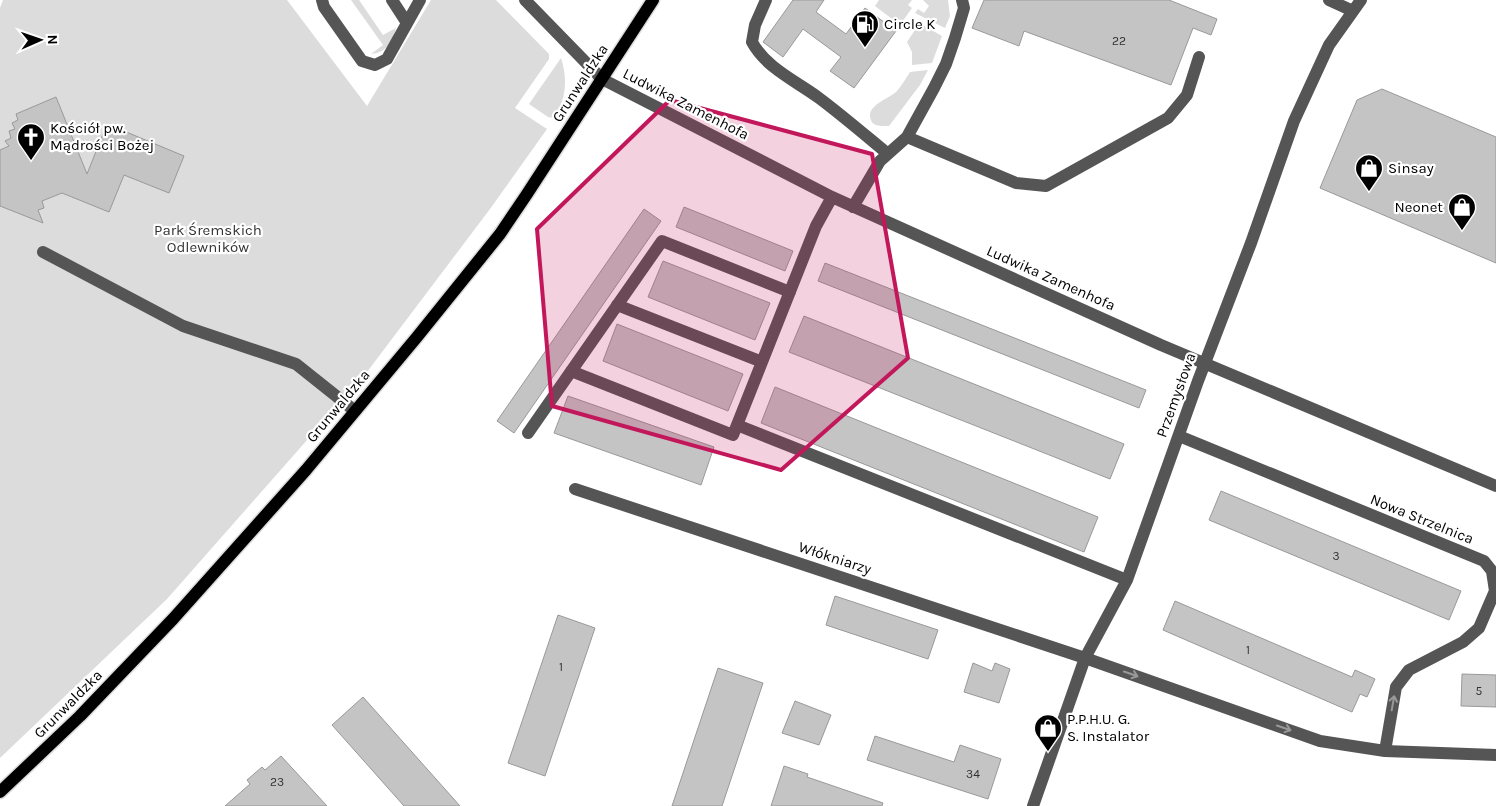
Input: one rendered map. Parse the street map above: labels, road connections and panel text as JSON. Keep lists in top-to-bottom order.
{
  "streets": {
    "main road": ["Grunwaldzka"],
    "street": [
      "Ludwika Zamenhofa",
      "Przemysłowa",
      "Nowa Strzelnica",
      "Włókniarzy"
    ]
  },
  "crossings": [
    ["Grunwaldzka", "Ludwika Zamenhofa"],
    ["Ludwika Zamenhofa", "Przemysłowa"],
    ["Przemysłowa", "Nowa Strzelnica"],
    ["Przemysłowa", "Włókniarzy"]
  ],
  "parks": ["Park Śremskich Odlewników"],
  "places": {
    "fuel station": ["Circle K"],
    "church": ["Kościół pw. Mądrości Bożej"],
    "shop": ["Sinsay", "Neonet", "P.P.H.U. G. S. Instalator"]
  },
  "house_numbers": [
    "22",
    "3",
    "1",
    "1",
    "5",
    "34",
    "23"
  ],
  "north": "right"
}
